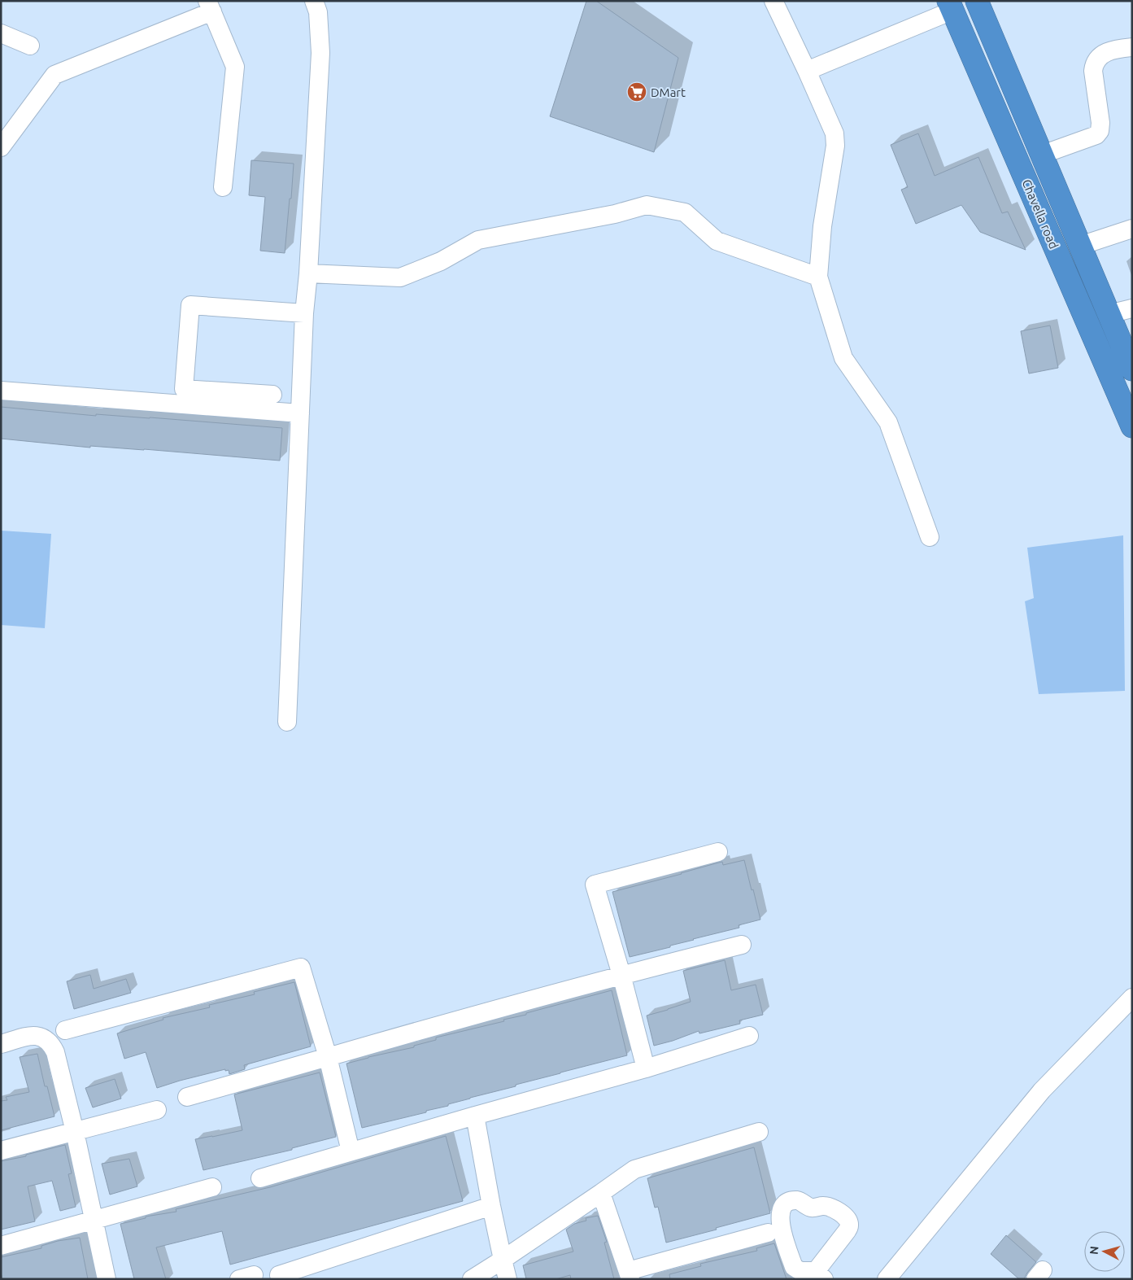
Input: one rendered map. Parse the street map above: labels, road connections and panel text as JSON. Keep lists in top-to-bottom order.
{
  "streets": {
    "highway": ["Chavella road"]
  },
  "places": {
    "supermarket": ["DMart"]
  },
  "north": "left"
}
